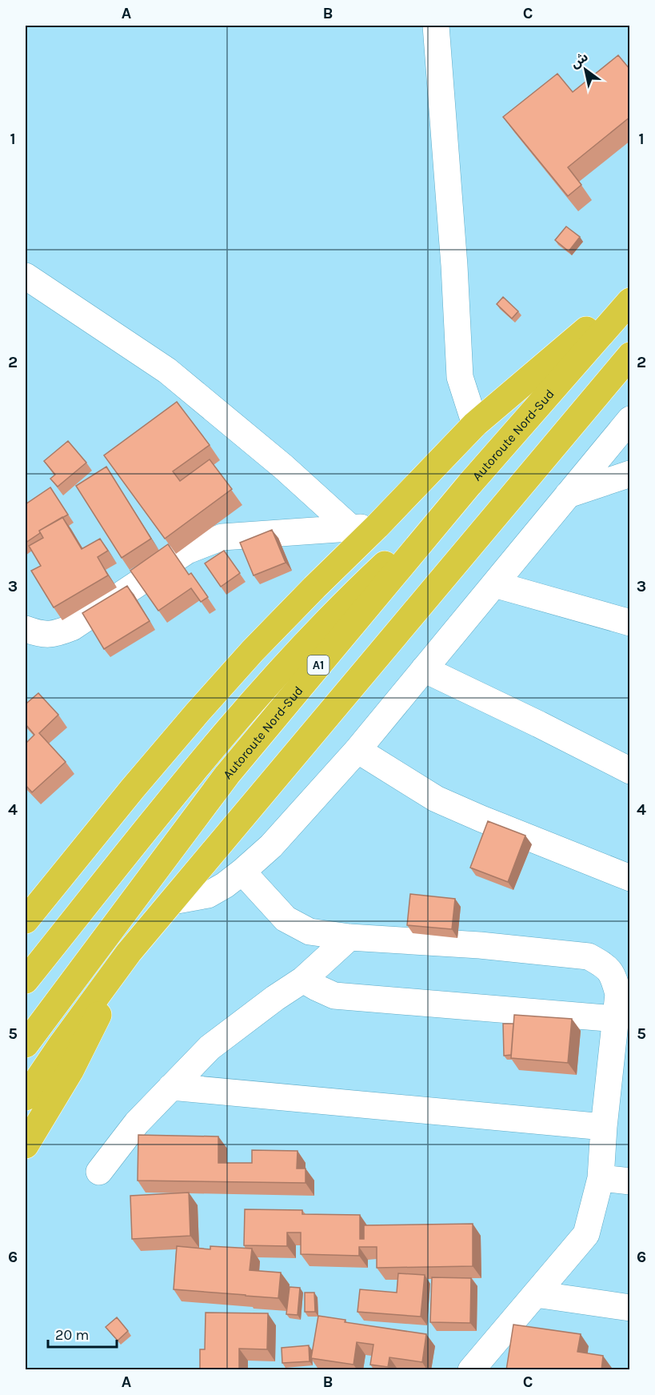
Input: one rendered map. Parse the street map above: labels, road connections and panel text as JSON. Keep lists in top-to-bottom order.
{
  "streets": {
    "highway": ["Autoroute Nord-Sud", "A1"]
  },
  "scale_bar": "20 m",
  "north": "top left",
  "grid": {
    "columns": ["A", "B", "C"],
    "rows": [
      "1",
      "2",
      "3",
      "4",
      "5",
      "6"
    ]
  }
}
